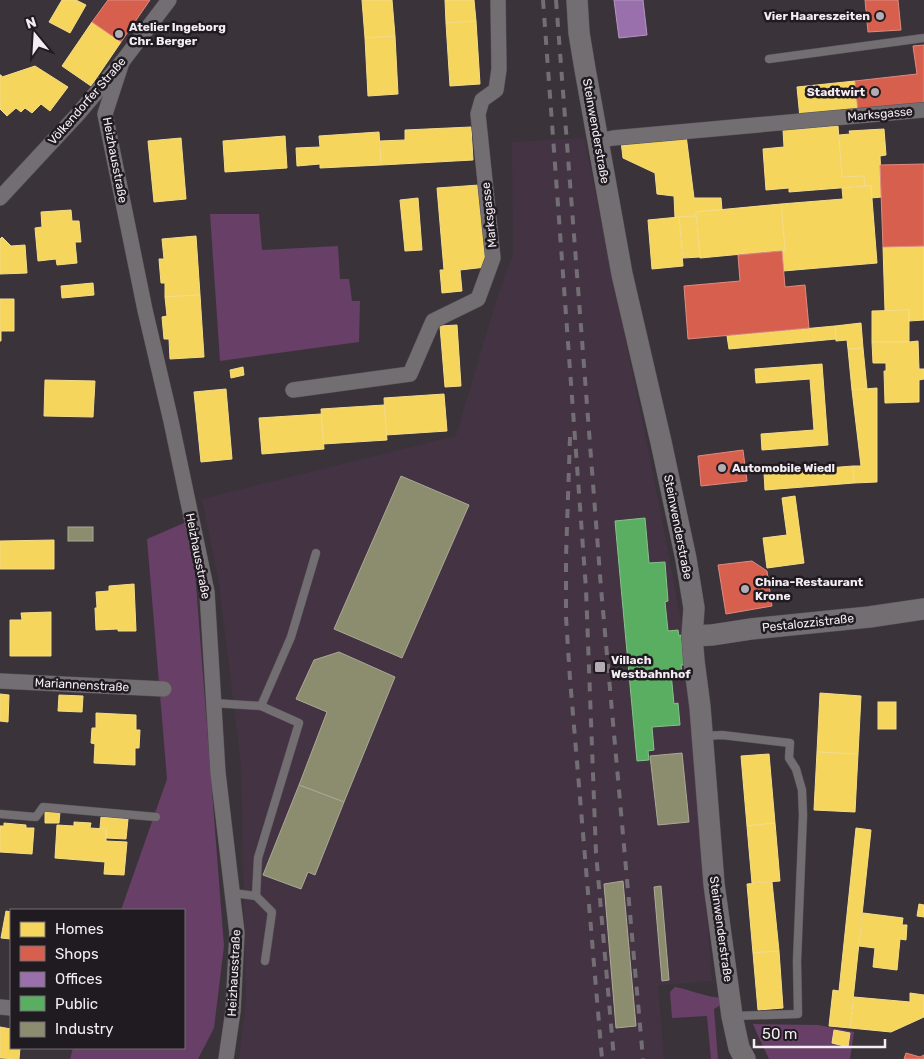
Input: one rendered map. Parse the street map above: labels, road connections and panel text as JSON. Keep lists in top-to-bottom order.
{
  "streets": {
    "main road": ["Steinwenderstraße", "Pestalozzistraße"],
    "street": [
      "Völkendorfer Straße",
      "Marksgasse",
      "Heizhausstraße",
      "Mariannenstraße"
    ]
  },
  "crossings": [
    ["Völkendorfer Straße", "Heizhausstraße"],
    ["Marksgasse", "Steinwenderstraße"],
    ["Steinwenderstraße", "Pestalozzistraße"]
  ],
  "places": {
    "other": [
      "Vier Haareszeiten",
      "Atelier Ingeborg Chr. Berger",
      "Stadtwirt",
      "Automobile Wiedl",
      "China-Restaurant Krone"
    ],
    "transit": ["Villach Westbahnhof"]
  },
  "legend": [
    "Homes",
    "Shops",
    "Offices",
    "Public",
    "Industry"
  ],
  "scale_bar": "50 m",
  "north": "top"
}
